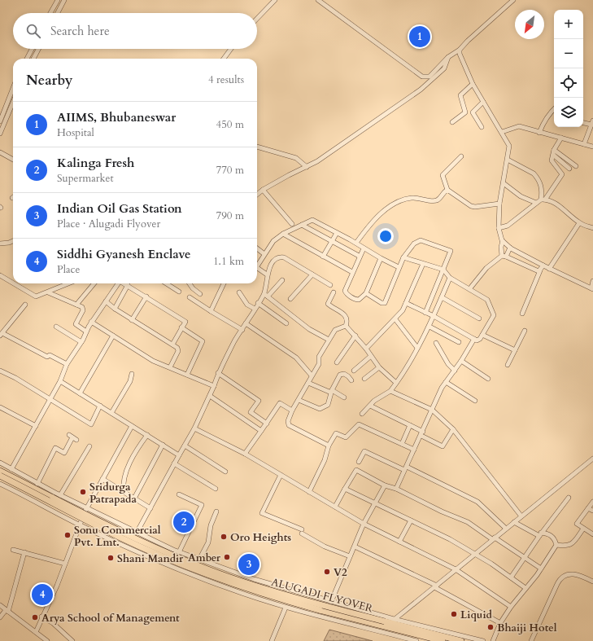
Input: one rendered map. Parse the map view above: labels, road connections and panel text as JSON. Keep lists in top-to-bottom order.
{
  "streets": {
    "highway": ["ALUGADI FLYOVER"]
  },
  "places": [
    "Sridurga Patrapada",
    "Sonu Commercial Pvt. Lmt.",
    "Oro Heights",
    "Amber",
    "Shani Mandir",
    "V2",
    "Liquid",
    "Arya School of Management",
    "Bhaiji Hotel"
  ],
  "north": "bottom left",
  "page": {
    "map_buttons": ["+", "−"],
    "search": "Search here",
    "pins": [
      "1",
      "2",
      "3",
      "4"
    ],
    "heading": ["Nearby", "4 results"],
    "list": [
      {
        "mark": "1",
        "name": "AIIMS, Bhubaneswar",
        "note": "Hospital",
        "value": "450 m"
      },
      {
        "mark": "2",
        "name": "Kalinga Fresh",
        "note": "Supermarket",
        "value": "770 m"
      },
      {
        "mark": "3",
        "name": "Indian Oil Gas Station",
        "note": "Place · Alugadi Flyover",
        "value": "790 m"
      },
      {
        "mark": "4",
        "name": "Siddhi Gyanesh Enclave",
        "note": "Place",
        "value": "1.1 km"
      }
    ]
  }
}
